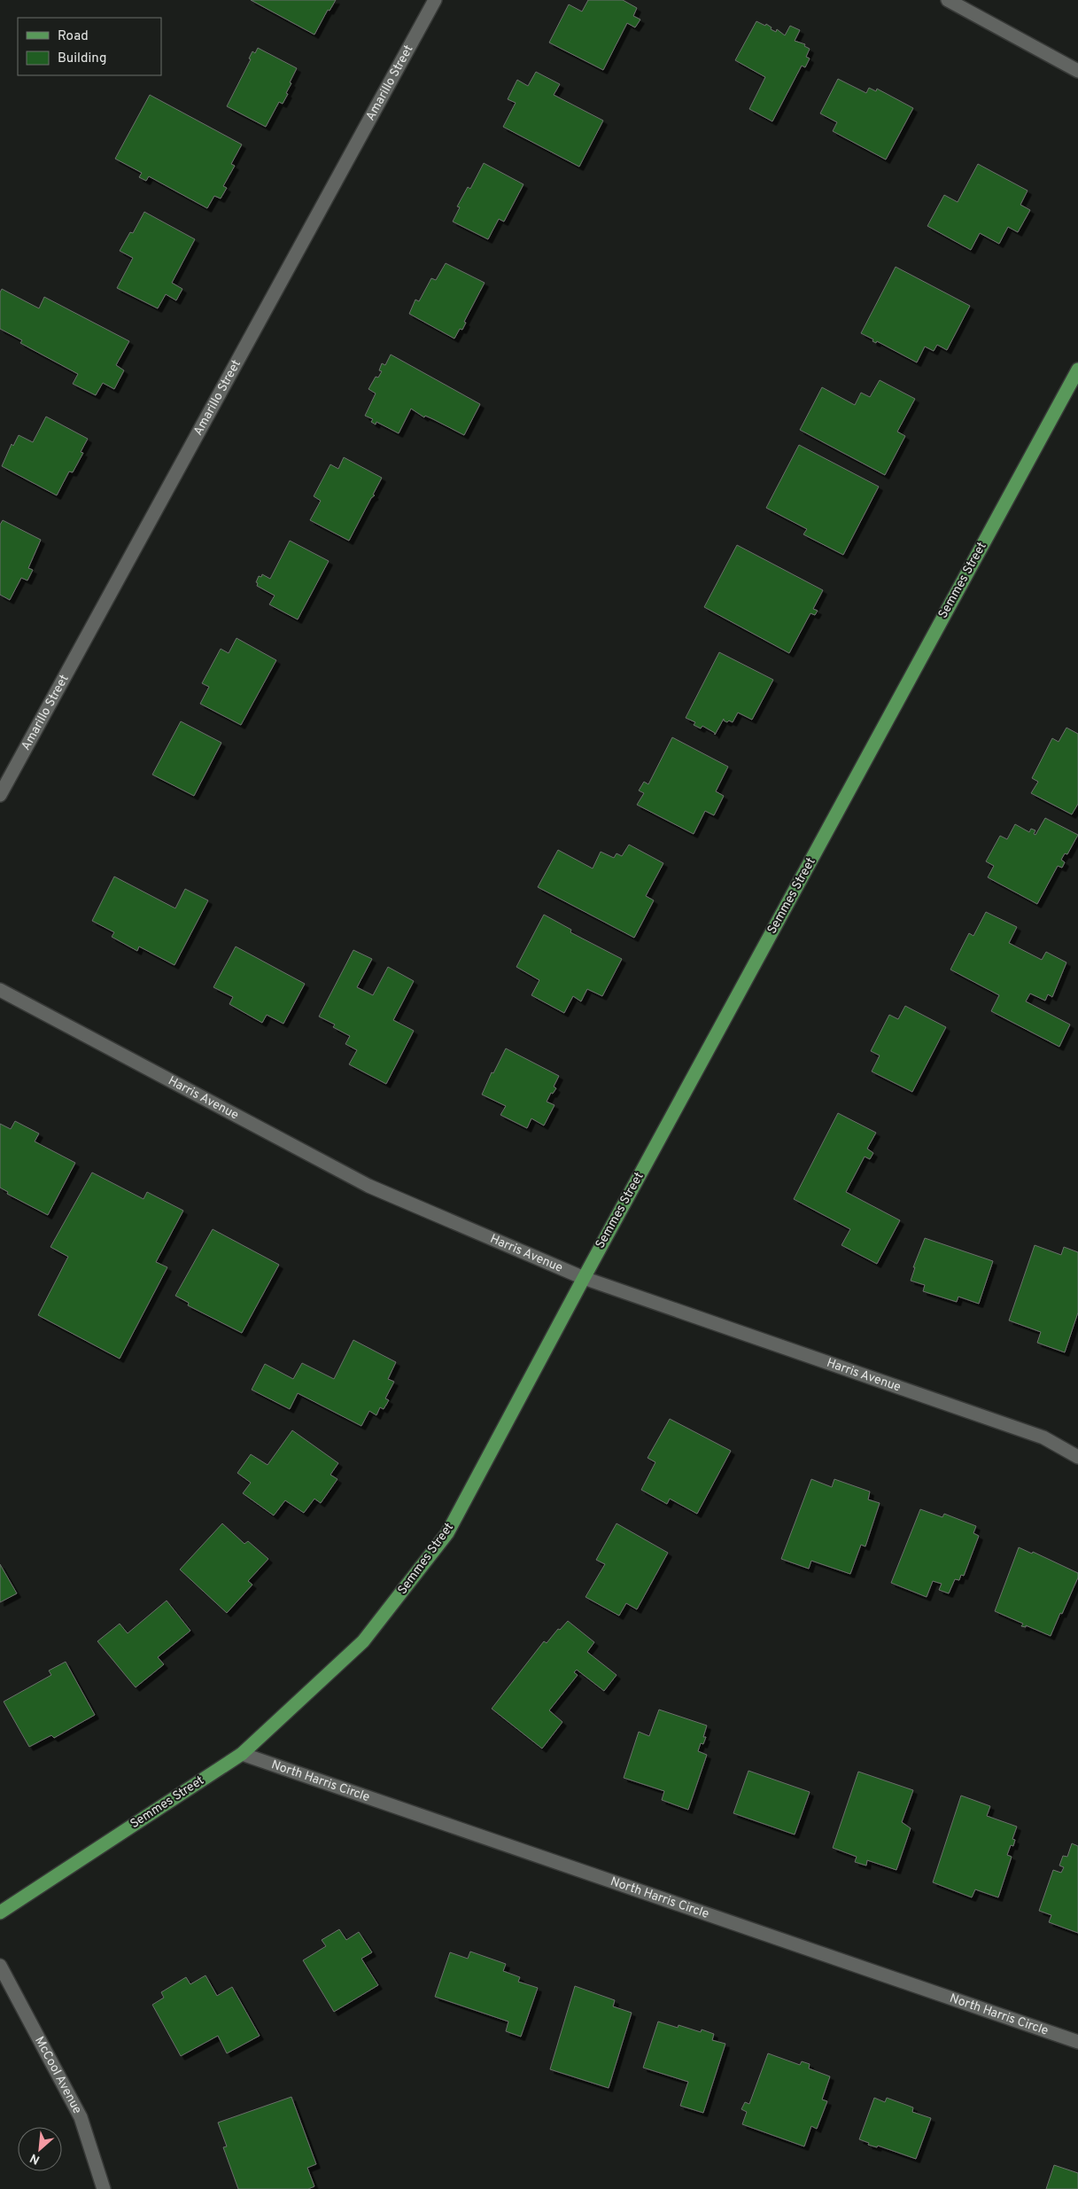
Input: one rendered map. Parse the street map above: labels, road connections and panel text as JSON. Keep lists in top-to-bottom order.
{
  "streets": {
    "main road": ["Semmes Street"],
    "street": [
      "Amarillo Street",
      "Harris Avenue",
      "North Harris Circle",
      "McCool Avenue"
    ]
  },
  "crossings": [
    ["Semmes Street", "Harris Avenue"],
    ["Semmes Street", "North Harris Circle"]
  ],
  "legend": ["Road", "Building"],
  "north": "bottom left"
}
